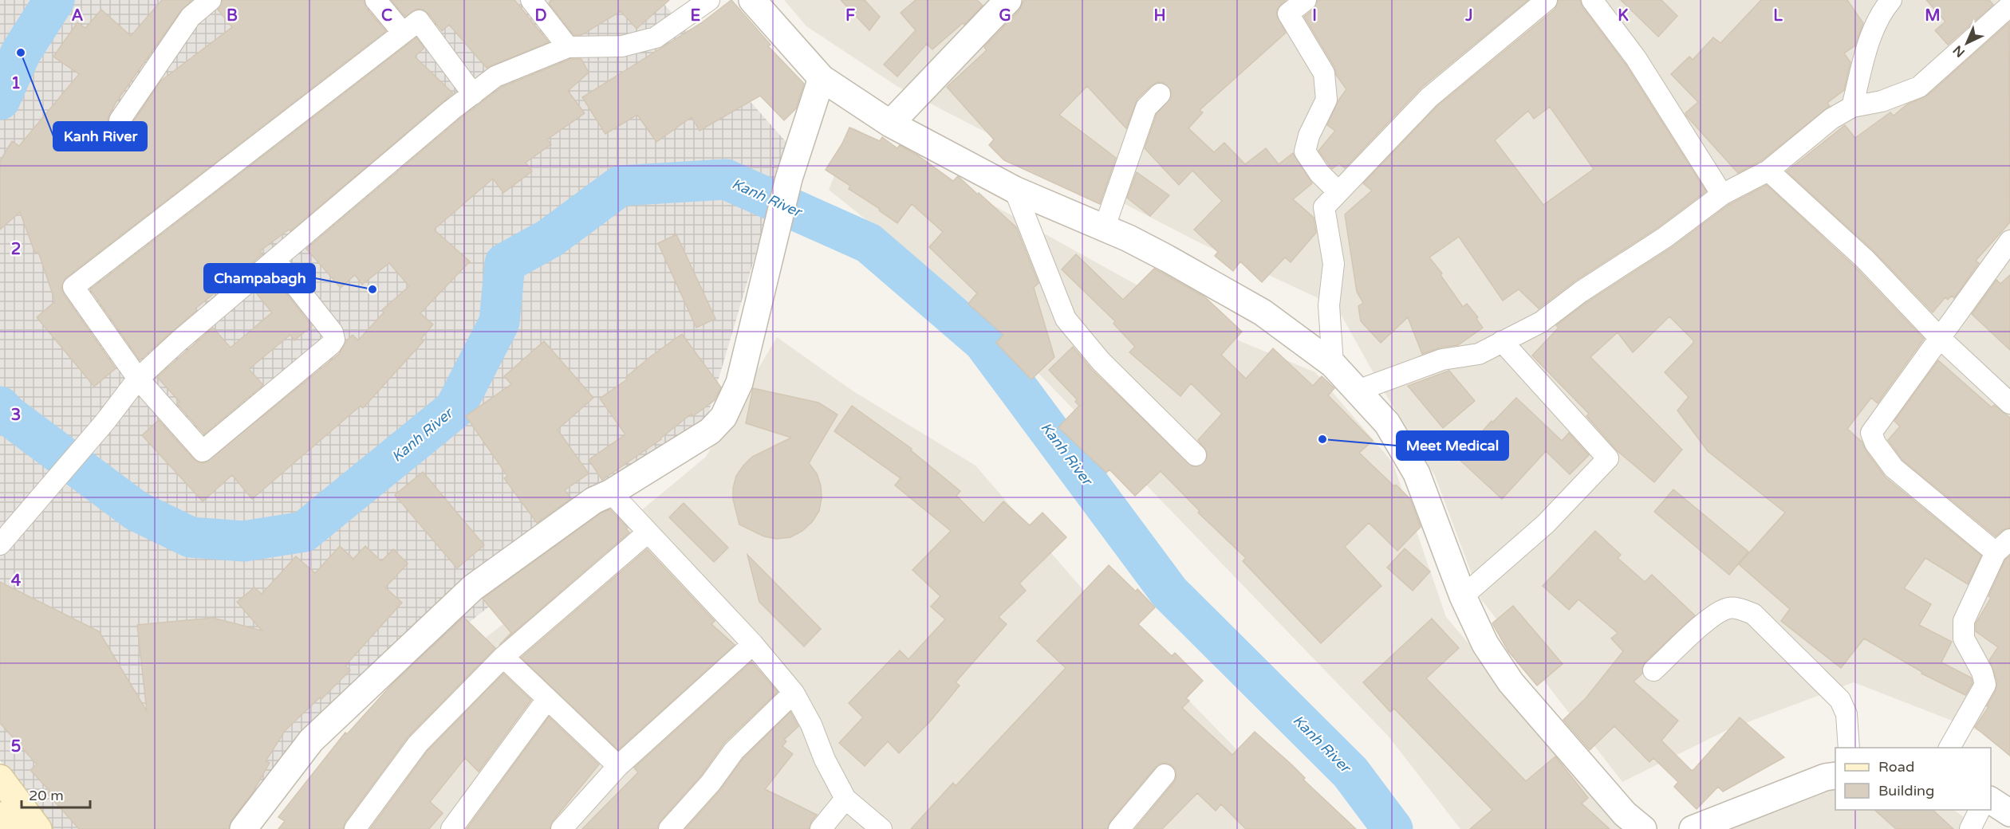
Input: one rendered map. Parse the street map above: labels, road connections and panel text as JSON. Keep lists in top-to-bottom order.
{
  "water": ["Kanh River"],
  "places": ["Kanh River", "Champabagh", "Meet Medical"],
  "legend": ["Road", "Building"],
  "scale_bar": "20 m",
  "north": "bottom left",
  "grid": {
    "columns": [
      "A",
      "B",
      "C",
      "D",
      "E",
      "F",
      "G",
      "H",
      "I",
      "J",
      "K",
      "L",
      "M"
    ],
    "rows": [
      "1",
      "2",
      "3",
      "4",
      "5"
    ]
  }
}
